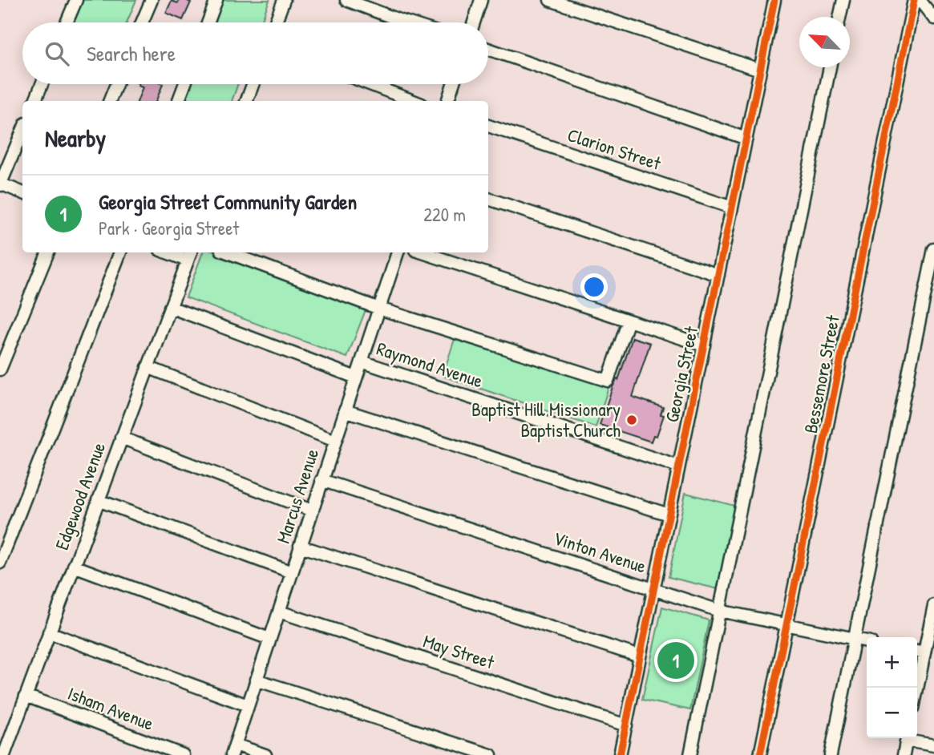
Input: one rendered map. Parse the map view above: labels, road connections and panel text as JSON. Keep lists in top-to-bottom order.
{
  "streets": {
    "street": [
      "Clarion Street",
      "Raymond Avenue",
      "Georgia Street",
      "Bessemore Street",
      "Edgewood Avenue",
      "Marcus Avenue",
      "Vinton Avenue",
      "May Street",
      "Isham Avenue"
    ]
  },
  "crossings": [
    ["Clarion Street", "Georgia Street"],
    ["Raymond Avenue", "Georgia Street"],
    ["Raymond Avenue", "Edgewood Avenue"],
    ["Raymond Avenue", "Marcus Avenue"],
    ["Georgia Street", "Vinton Avenue"],
    ["Georgia Street", "May Street"],
    ["Bessemore Street", "Vinton Avenue"],
    ["Edgewood Avenue", "Isham Avenue"],
    ["Marcus Avenue", "Vinton Avenue"],
    ["Marcus Avenue", "May Street"]
  ],
  "places": ["Baptist Hill Missionary Baptist Church"],
  "north": "top left",
  "page": {
    "search": "Search here",
    "heading": "Nearby",
    "list": [
      {
        "mark": "1",
        "name": "Georgia Street Community Garden",
        "note": "Park · Georgia Street",
        "value": "220 m"
      }
    ],
    "map_buttons": ["+", "−"],
    "pins": "1"
  }
}
